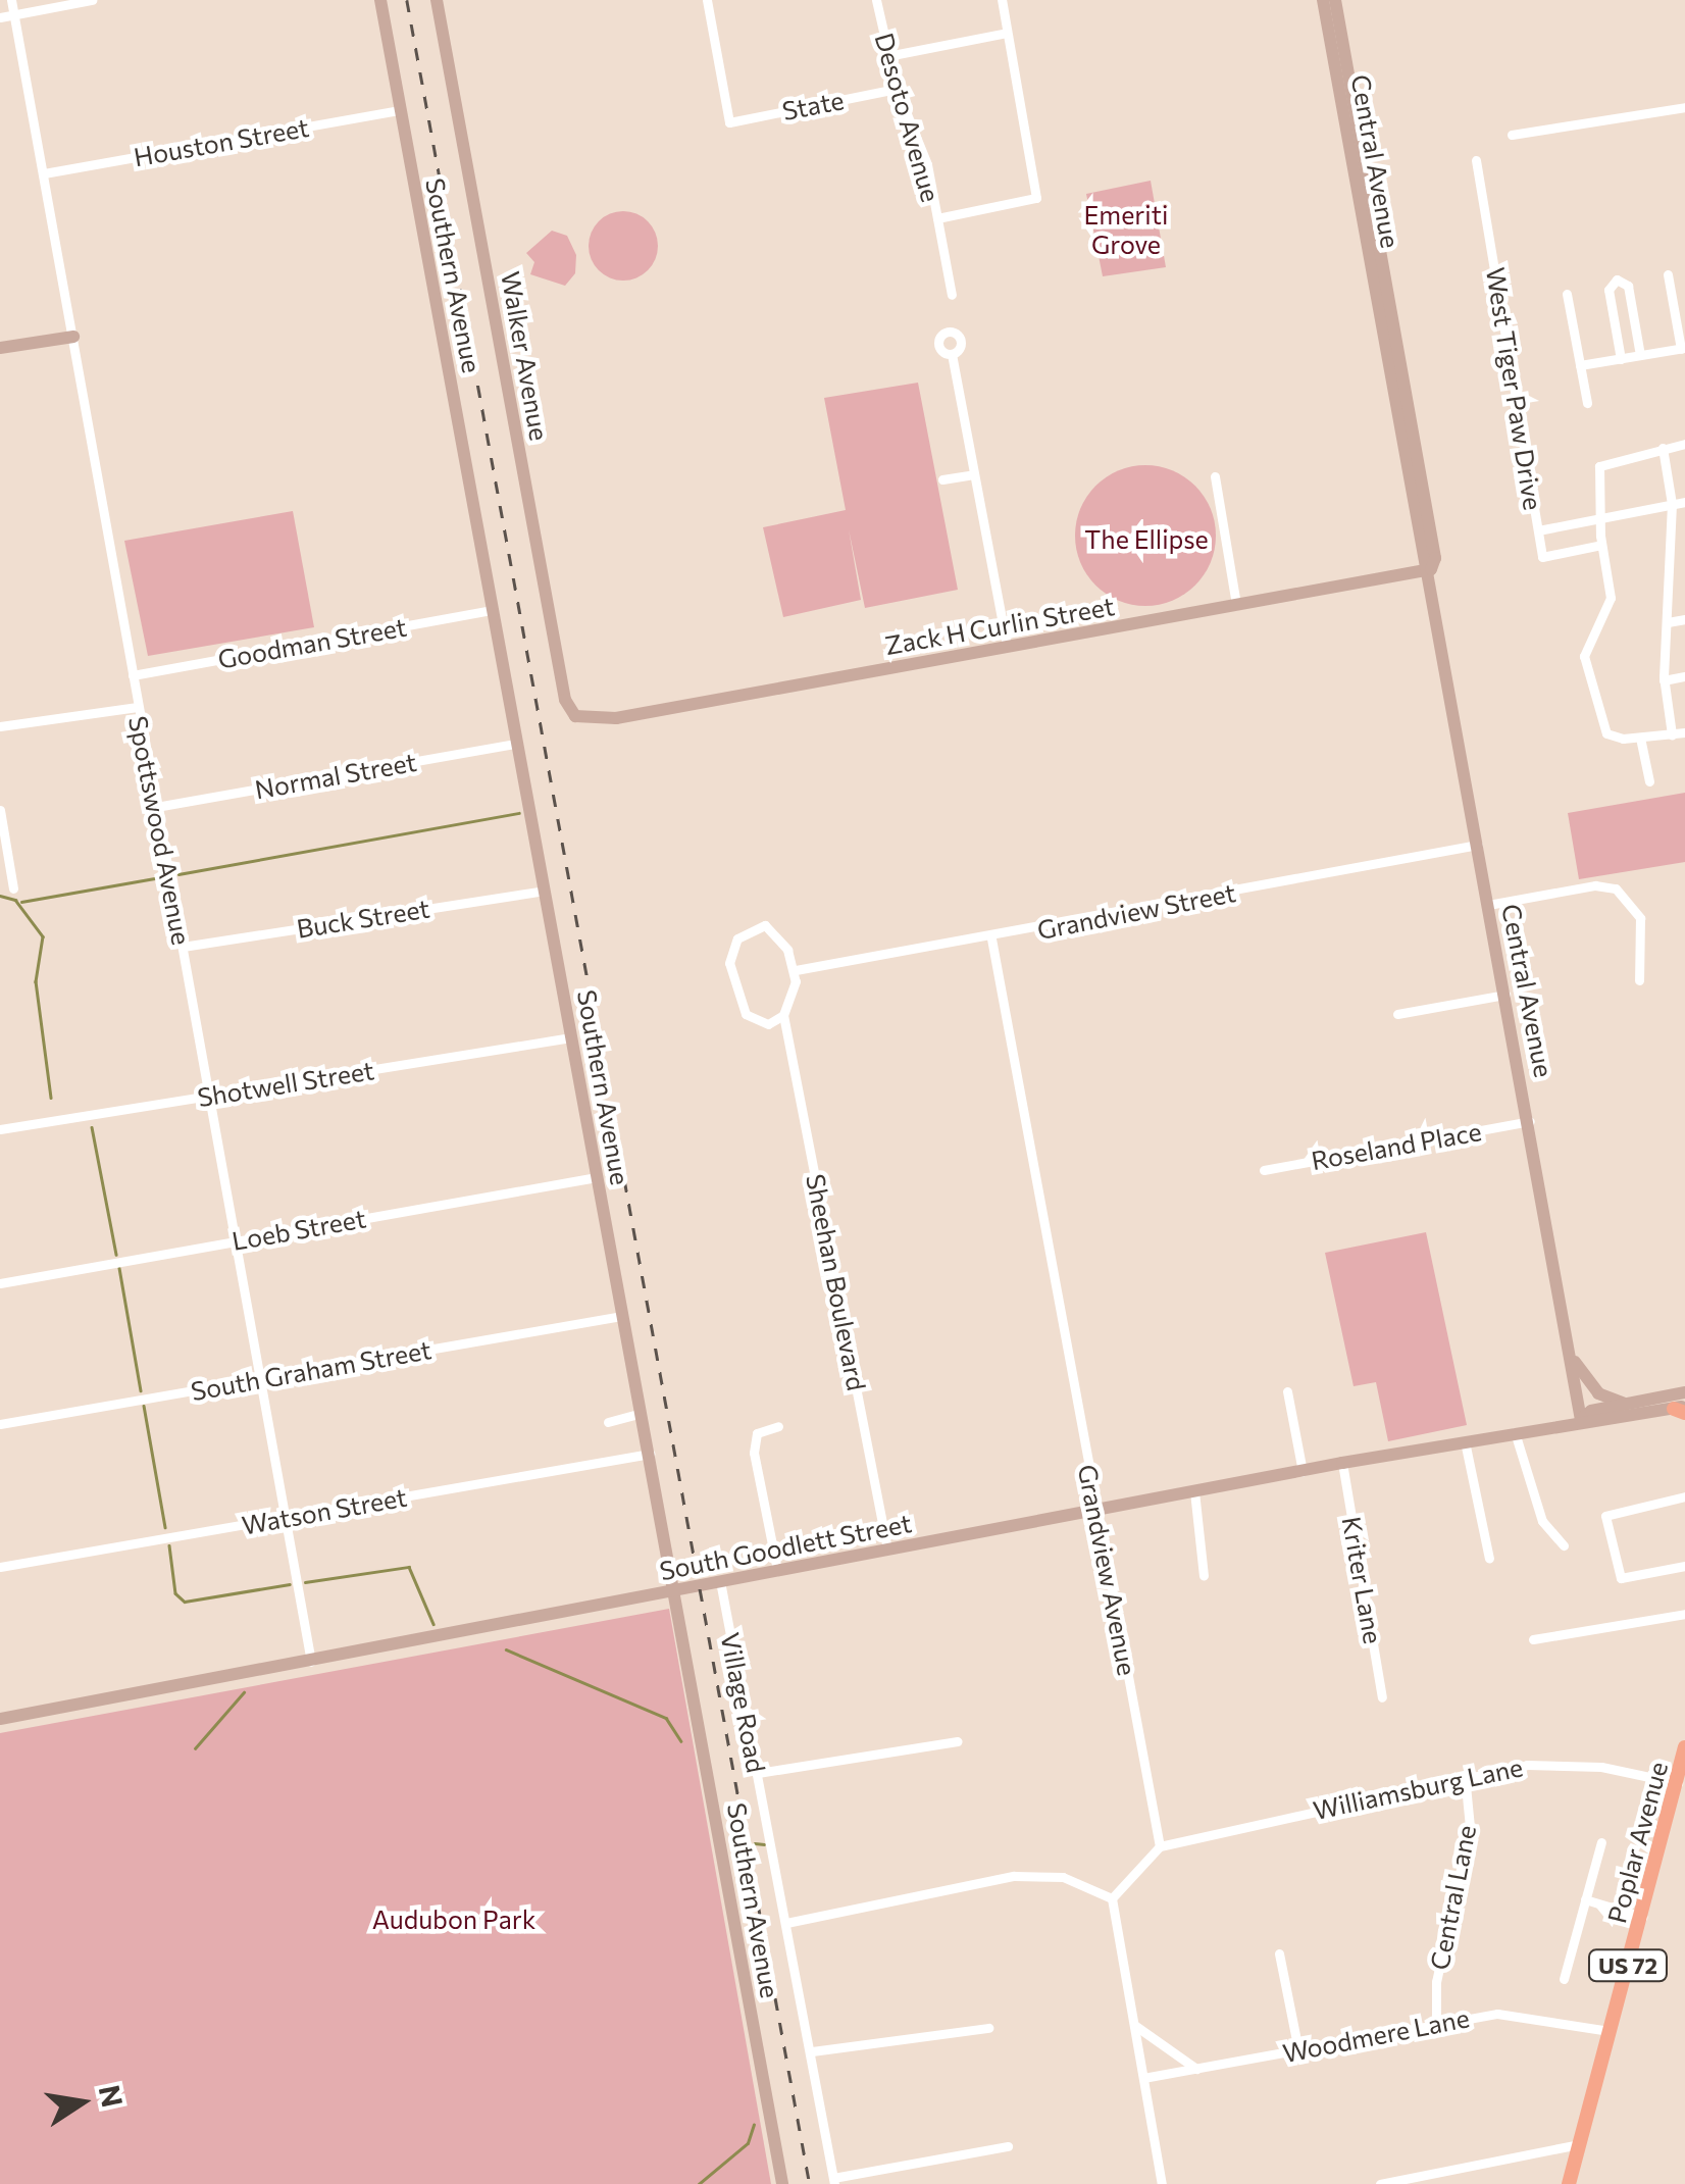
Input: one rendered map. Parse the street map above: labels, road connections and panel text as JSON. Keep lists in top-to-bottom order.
{
  "streets": {
    "main road": [
      "Central Avenue",
      "Southern Avenue",
      "Walker Avenue",
      "Zack H Curlin Street",
      "South Goodlett Street",
      "Poplar Avenue",
      "US 72"
    ],
    "street": [
      "State",
      "Desoto Avenue",
      "Houston Street",
      "West Tiger Paw Drive",
      "Goodman Street",
      "Normal Street",
      "Spottswood Avenue",
      "Grandview Street",
      "Buck Street",
      "Shotwell Street",
      "Roseland Place",
      "Loeb Street",
      "Sheehan Boulevard",
      "South Graham Street",
      "Watson Street",
      "Grandview Avenue",
      "Kriter Lane",
      "Village Road",
      "Williamsburg Lane",
      "Central Lane",
      "Woodmere Lane"
    ]
  },
  "crossings": [
    ["State", "Desoto Avenue"],
    ["Houston Street", "Southern Avenue"],
    ["Houston Street", "Spottswood Avenue"],
    ["Central Avenue", "Zack H Curlin Street"],
    ["Central Avenue", "Grandview Street"],
    ["Central Avenue", "Roseland Place"],
    ["Central Avenue", "South Goodlett Street"],
    ["Southern Avenue", "Goodman Street"],
    ["Southern Avenue", "Normal Street"],
    ["Southern Avenue", "Buck Street"],
    ["Southern Avenue", "Shotwell Street"],
    ["Southern Avenue", "Loeb Street"],
    ["Southern Avenue", "South Graham Street"],
    ["Southern Avenue", "Watson Street"],
    ["Southern Avenue", "South Goodlett Street"],
    ["Walker Avenue", "Zack H Curlin Street"],
    ["Goodman Street", "Spottswood Avenue"],
    ["Normal Street", "Spottswood Avenue"],
    ["Spottswood Avenue", "Buck Street"],
    ["Spottswood Avenue", "Shotwell Street"],
    ["Spottswood Avenue", "Loeb Street"],
    ["Spottswood Avenue", "South Graham Street"],
    ["Spottswood Avenue", "Watson Street"],
    ["Spottswood Avenue", "South Goodlett Street"],
    ["Grandview Street", "Sheehan Boulevard"],
    ["Grandview Street", "Grandview Avenue"],
    ["Sheehan Boulevard", "South Goodlett Street"],
    ["South Goodlett Street", "Grandview Avenue"],
    ["South Goodlett Street", "Kriter Lane"],
    ["South Goodlett Street", "Village Road"],
    ["Grandview Avenue", "Williamsburg Lane"],
    ["Williamsburg Lane", "Poplar Avenue"],
    ["Williamsburg Lane", "Central Lane"],
    ["Poplar Avenue", "Woodmere Lane"],
    ["Central Lane", "Woodmere Lane"]
  ],
  "parks": ["Emeriti Grove", "The Ellipse", "Audubon Park"],
  "north": "right"
}
